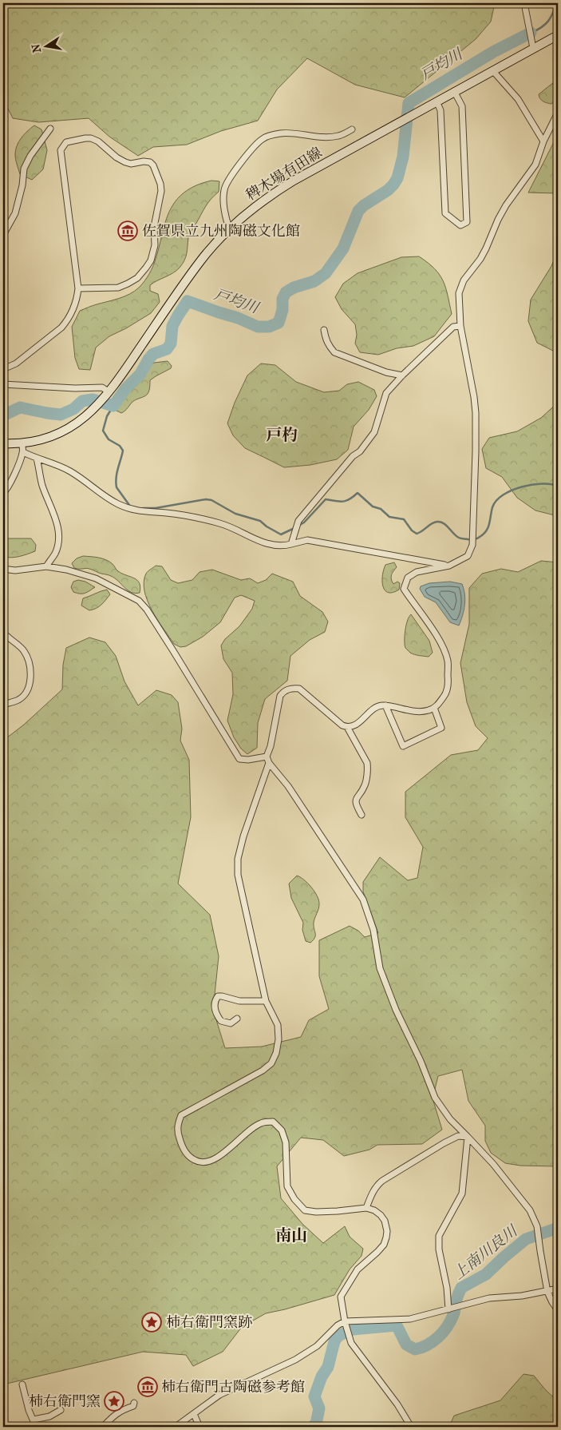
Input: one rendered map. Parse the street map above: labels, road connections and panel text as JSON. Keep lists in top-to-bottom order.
{
  "streets": {
    "main road": ["稗木場有田線"]
  },
  "districts": ["戸杓", "南山"],
  "water": ["戸均川", "上南川良川"],
  "places": {
    "museum": ["佐賀県立九州陶磁文化館", "柿右衛門古陶磁参考館"],
    "place": ["柿右衛門窯跡", "柿右衛門窯"]
  },
  "north": "left"
}
